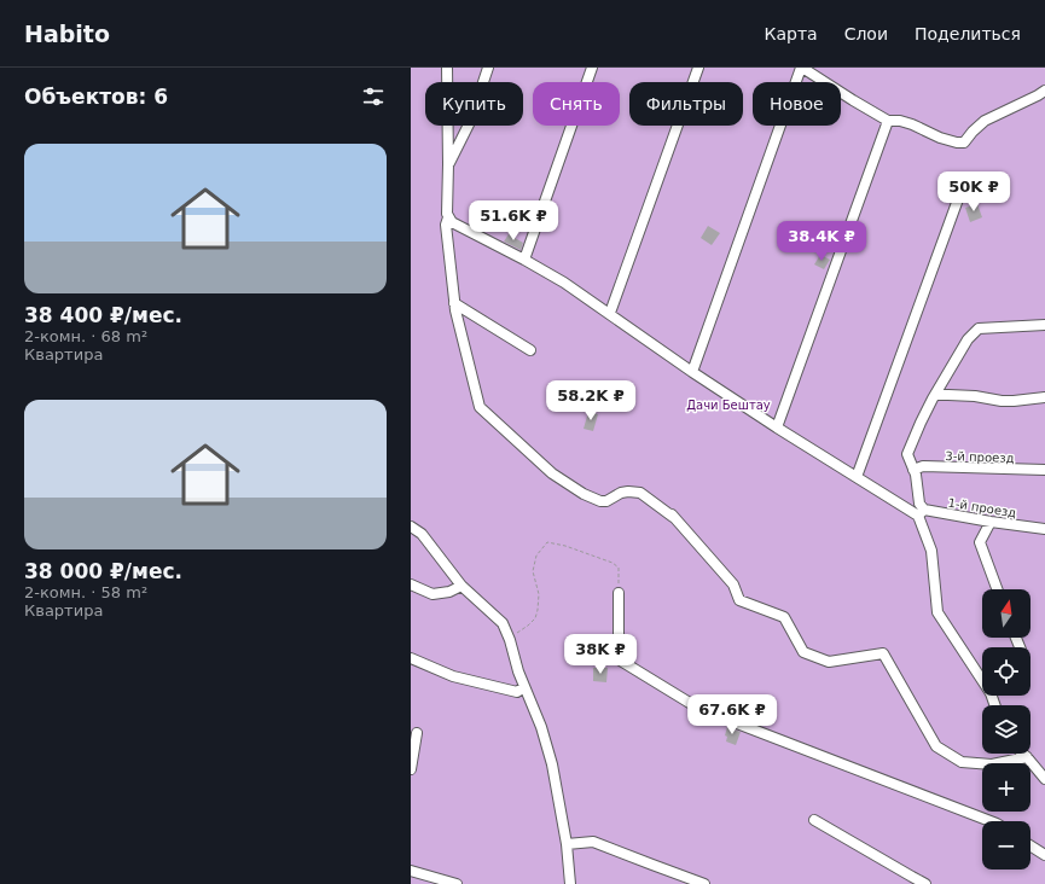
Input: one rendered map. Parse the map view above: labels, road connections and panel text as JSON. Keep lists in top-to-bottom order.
{
  "streets": {
    "street": ["3-й проезд", "1-й проезд"]
  },
  "parks": ["Дачи Бештау"],
  "north": "top",
  "page": {
    "header": "Habito",
    "nav": ["Карта", "Слои", "Поделиться"],
    "heading": "Объектов: 6",
    "chip": [
      "Купить",
      "Снять",
      "Фильтры",
      "Новое"
    ],
    "list": [
      {
        "name": "38 400 ₽/мес.",
        "note": "2-комн. · 68 m² · Квартира"
      },
      {
        "name": "38 000 ₽/мес.",
        "note": "2-комн. · 58 m² · Квартира"
      }
    ],
    "price": [
      "50K ₽",
      "51.6K ₽",
      "38.4K ₽",
      "58.2K ₽",
      "38K ₽",
      "67.6K ₽"
    ],
    "map_buttons": ["+", "−"]
  }
}
